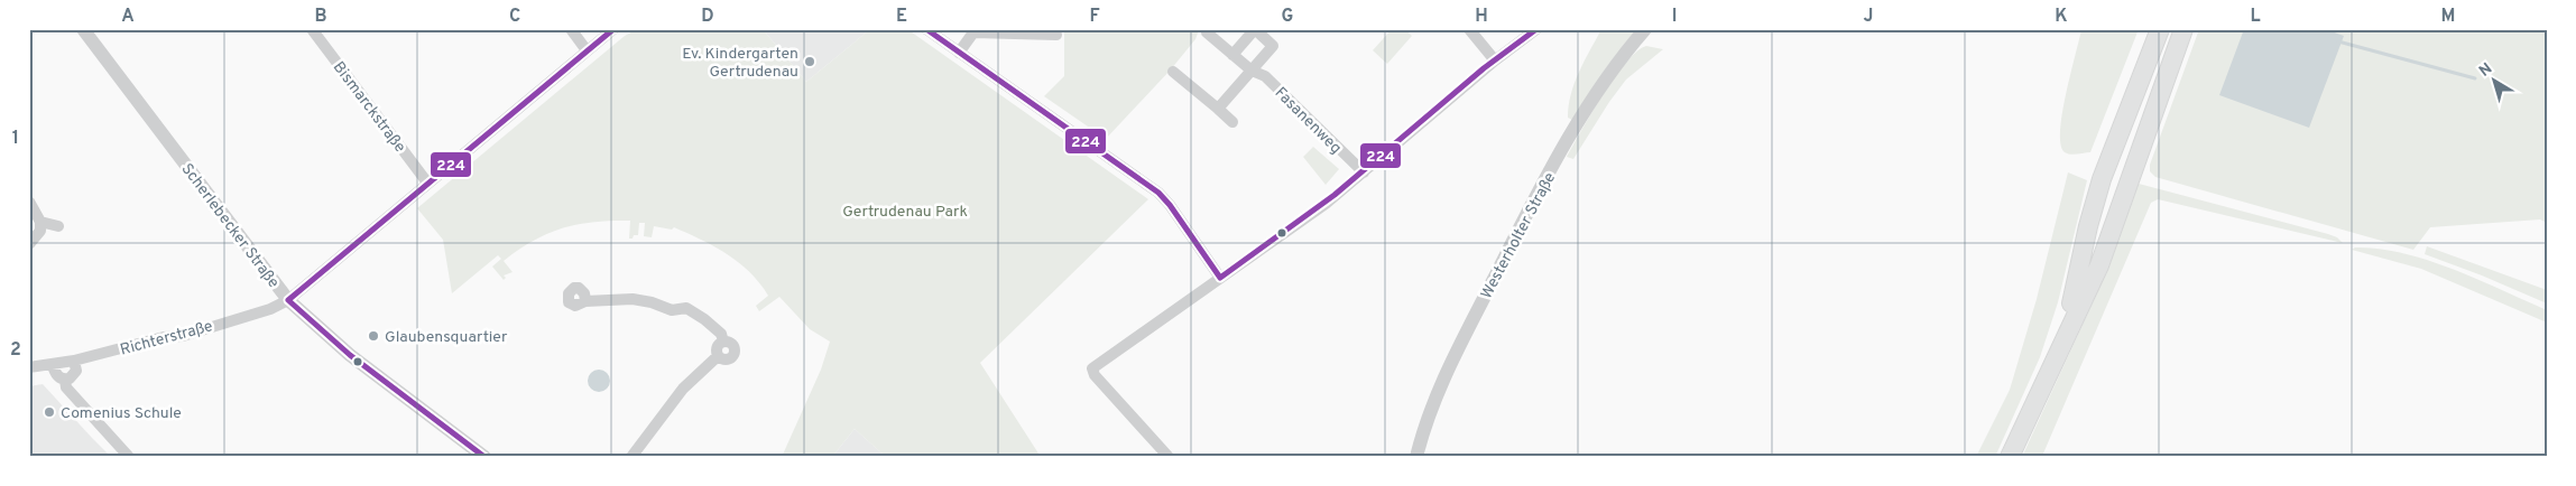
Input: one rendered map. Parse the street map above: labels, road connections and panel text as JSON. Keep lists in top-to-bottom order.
{
  "streets": {
    "street": [
      "Bismarckstraße",
      "Fasanenweg",
      "Scherlebecker Straße",
      "Westerholter Straße",
      "Richterstraße"
    ]
  },
  "crossings": [
    ["Bismarckstraße", "Richterstraße"],
    ["Scherlebecker Straße", "Richterstraße"]
  ],
  "parks": ["Gertrudenau Park"],
  "places": ["Ev. Kindergarten Gertrudenau", "Glaubensquartier", "Comenius Schule"],
  "lines": ["transit line 224"],
  "north": "top left",
  "grid": {
    "columns": [
      "A",
      "B",
      "C",
      "D",
      "E",
      "F",
      "G",
      "H",
      "I",
      "J",
      "K",
      "L",
      "M"
    ],
    "rows": ["1", "2"]
  }
}
